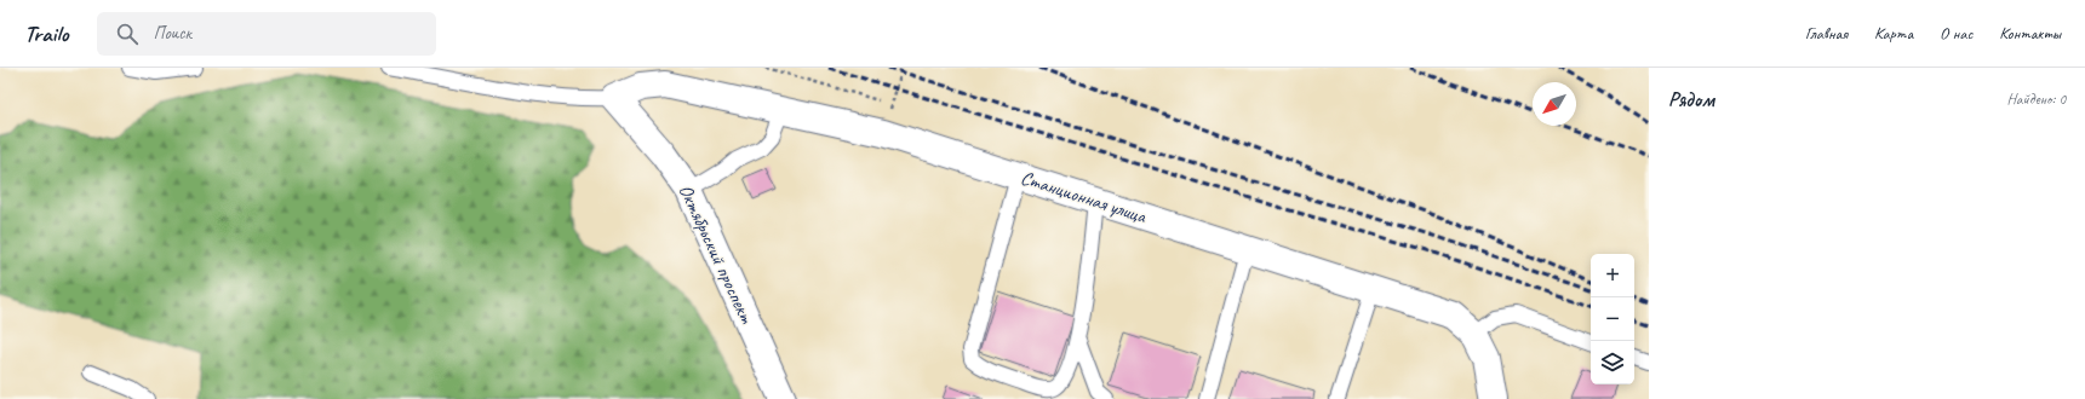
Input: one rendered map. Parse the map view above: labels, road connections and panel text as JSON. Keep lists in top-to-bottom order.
{
  "streets": {
    "street": ["Станционная улица", "Октябрьский проспект"]
  },
  "crossings": [
    ["Станционная улица", "Октябрьский проспект"]
  ],
  "north": "bottom left",
  "page": {
    "header": "Trailo",
    "search": "Поиск",
    "nav": [
      "Главная",
      "Карта",
      "О нас",
      "Контакты"
    ],
    "heading": ["Рядом", "Найдено: 0"],
    "map_buttons": ["+", "−"]
  }
}
